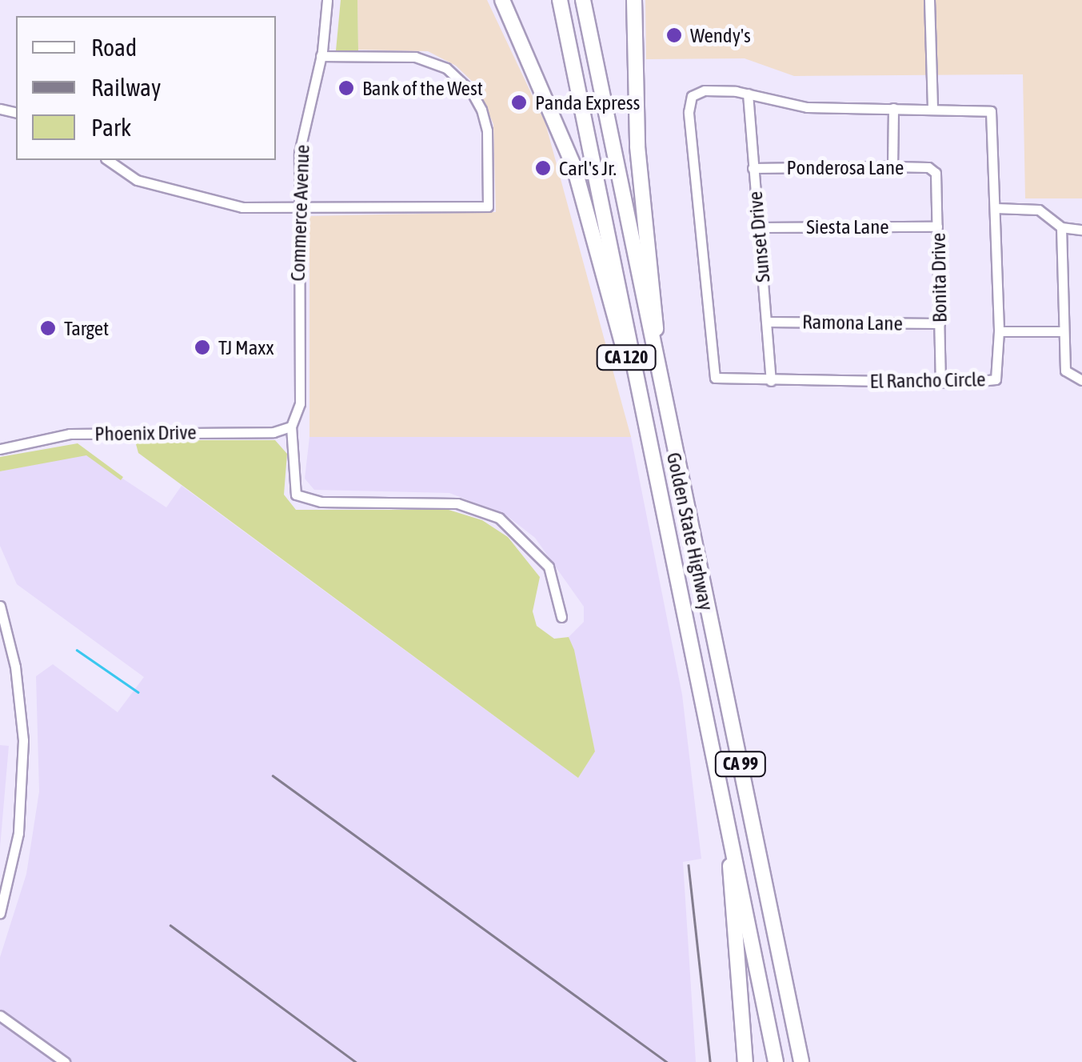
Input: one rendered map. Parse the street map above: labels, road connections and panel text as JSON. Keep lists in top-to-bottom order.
{
  "streets": {
    "highway": ["CA 120", "Golden State Highway", "CA 99"],
    "street": [
      "Ponderosa Lane",
      "Commerce Avenue",
      "Siesta Lane",
      "Sunset Drive",
      "Bonita Drive",
      "Ramona Lane",
      "El Rancho Circle",
      "Phoenix Drive"
    ]
  },
  "crossings": [
    ["Ponderosa Lane", "Sunset Drive"],
    ["Ponderosa Lane", "Bonita Drive"],
    ["Commerce Avenue", "Phoenix Drive"],
    ["Siesta Lane", "Sunset Drive"],
    ["Siesta Lane", "Bonita Drive"],
    ["Sunset Drive", "Ramona Lane"],
    ["Sunset Drive", "El Rancho Circle"],
    ["Bonita Drive", "Ramona Lane"],
    ["Bonita Drive", "El Rancho Circle"],
    ["CA 120", "Golden State Highway"]
  ],
  "places": [
    "Wendy's",
    "Bank of the West",
    "Panda Express",
    "Carl's Jr.",
    "Target",
    "TJ Maxx"
  ],
  "legend": ["Road", "Railway", "Park"]
}
